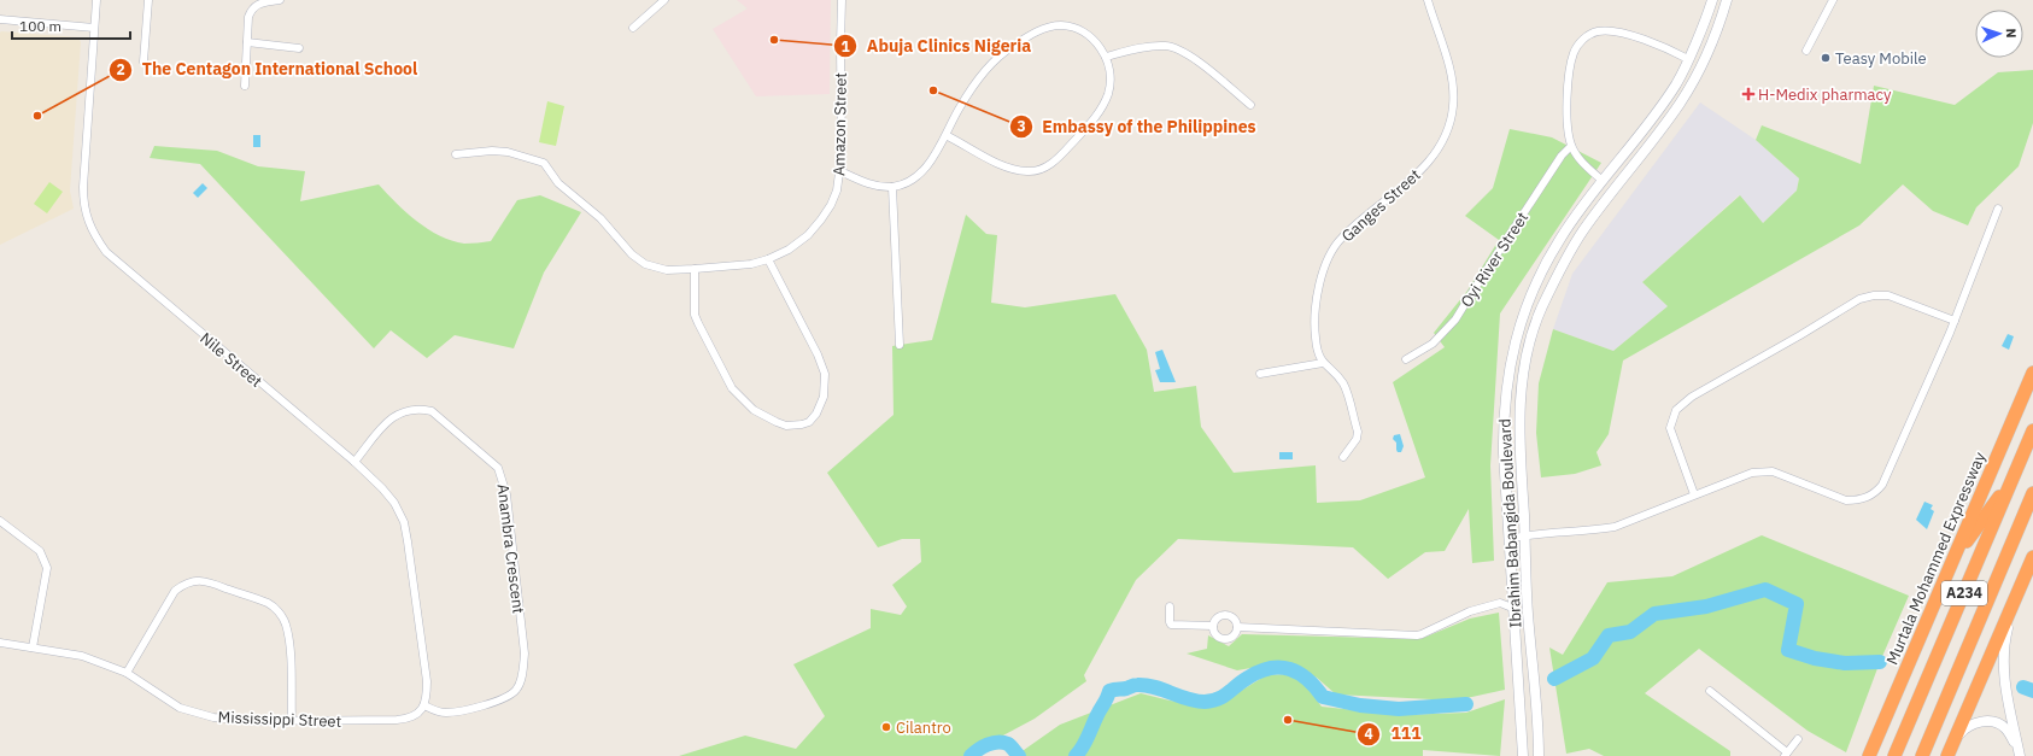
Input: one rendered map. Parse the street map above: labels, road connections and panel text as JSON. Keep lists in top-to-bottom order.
{
  "streets": {
    "highway": ["Murtala Mohammed Expressway", "A234"],
    "street": [
      "Amazon Street",
      "Ganges Street",
      "Oyi River Street",
      "Nile Street",
      "Ibrahim Babangida Boulevard",
      "Anambra Crescent",
      "Mississippi Street"
    ]
  },
  "crossings": [
    ["Nile Street", "Anambra Crescent"],
    ["Nile Street", "Mississippi Street"],
    ["Anambra Crescent", "Mississippi Street"]
  ],
  "places": {
    "other": [
      "Abuja Clinics Nigeria",
      "Teasy Mobile",
      "Embassy of the Philippines",
      "The Centagon International School",
      "111",
      "Cilantro"
    ],
    "health": ["H-Medix pharmacy"]
  },
  "scale_bar": "100 m",
  "north": "right"
}
